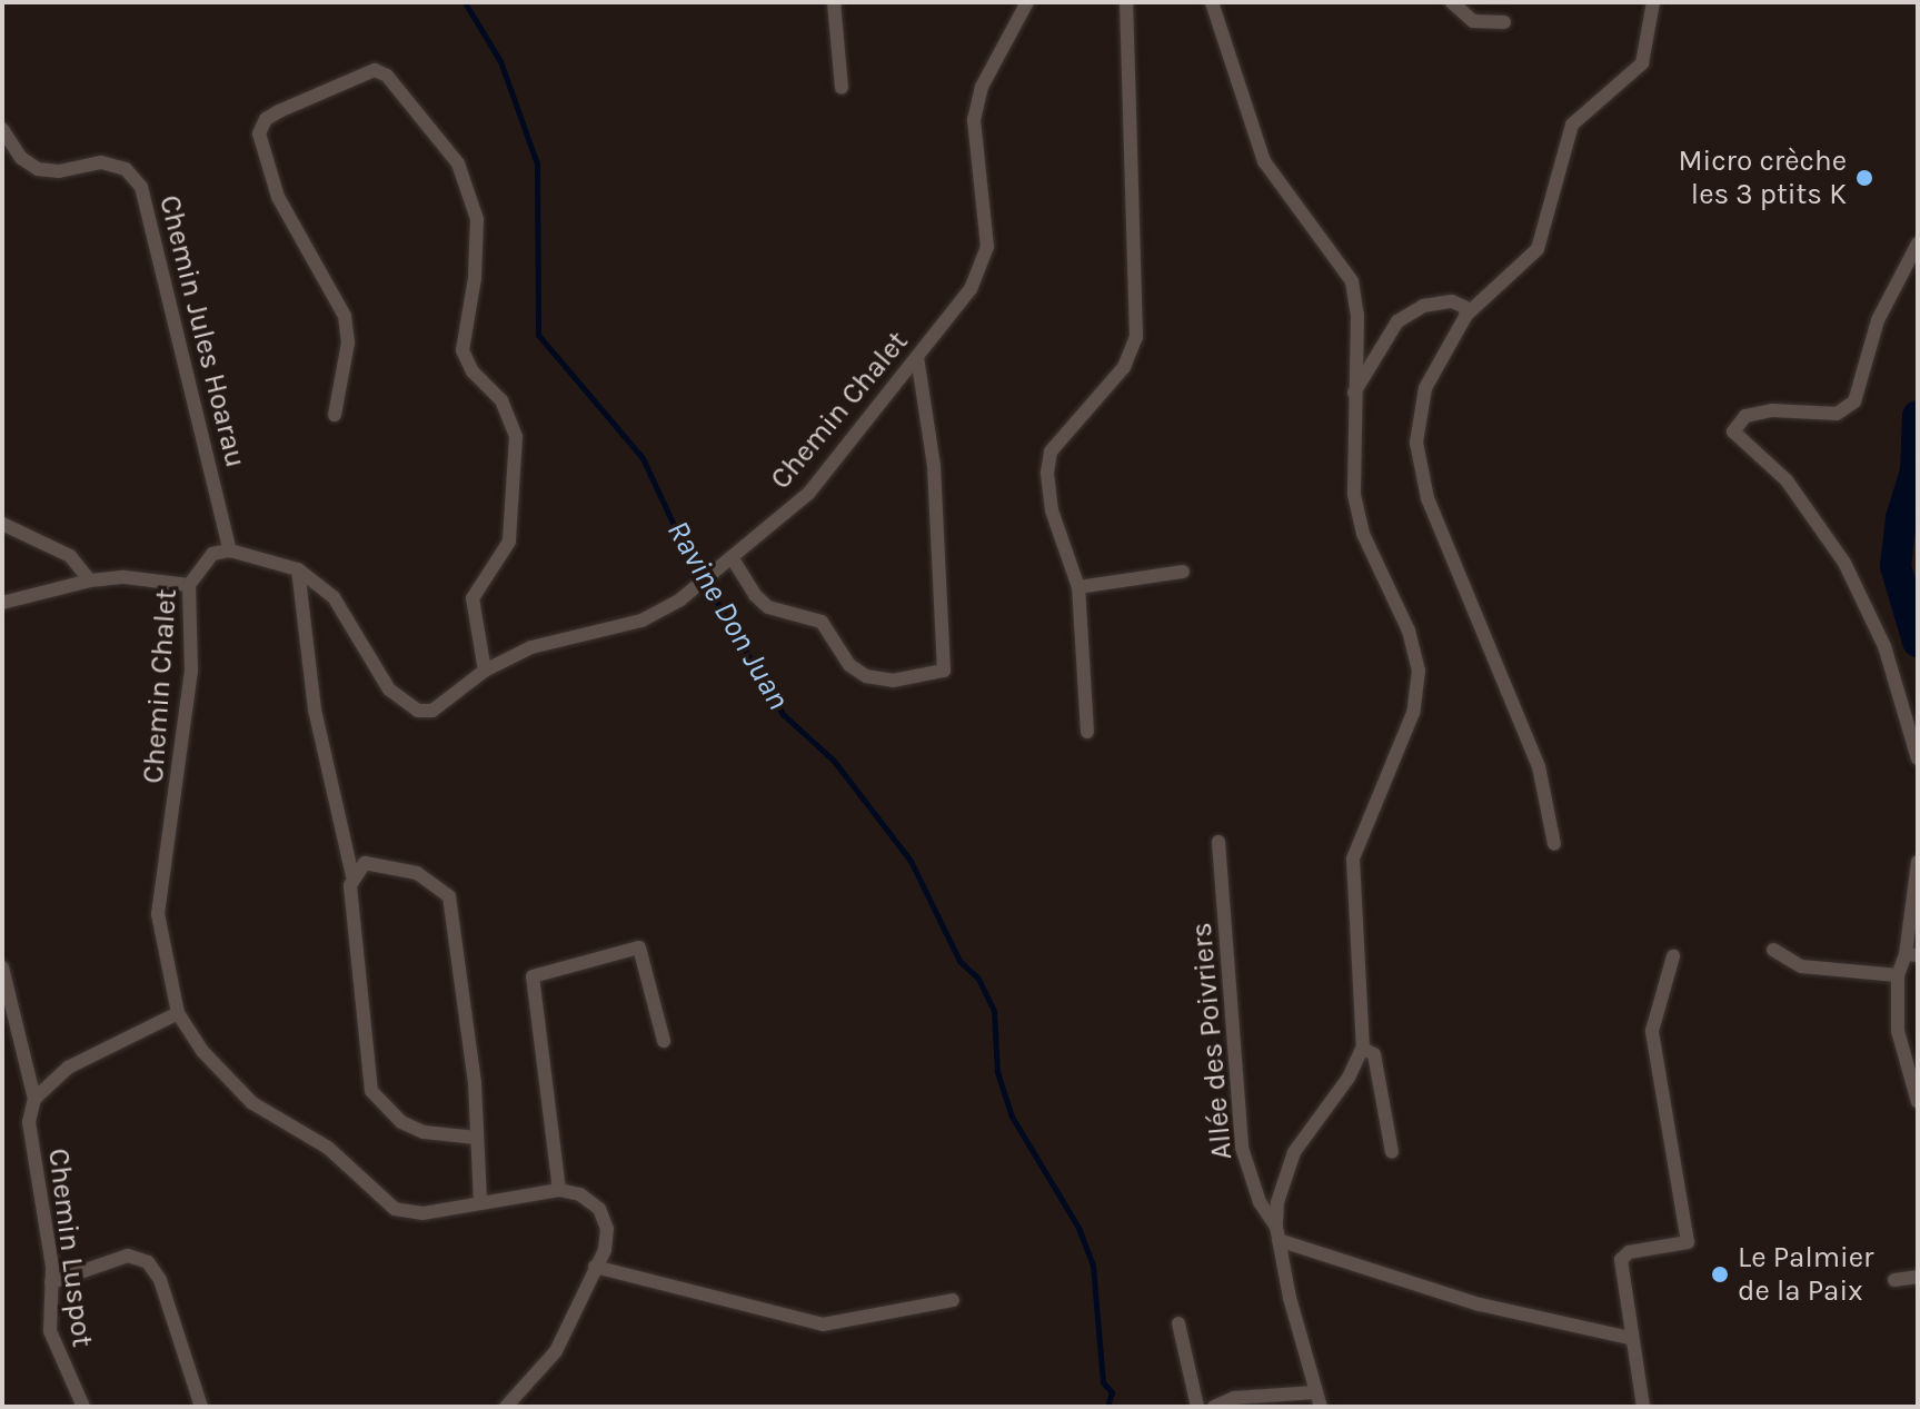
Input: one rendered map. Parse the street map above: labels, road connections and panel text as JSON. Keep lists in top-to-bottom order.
{
  "streets": {
    "street": [
      "Chemin Jules Hoarau",
      "Chemin Chalet",
      "Allée des Poivriers",
      "Chemin Luspot"
    ]
  },
  "crossings": [
    ["Chemin Jules Hoarau", "Chemin Chalet"]
  ],
  "water": ["Ravine Don Juan"],
  "places": ["Micro crèche les 3 ptits K", "Le Palmier de la Paix"]
}
